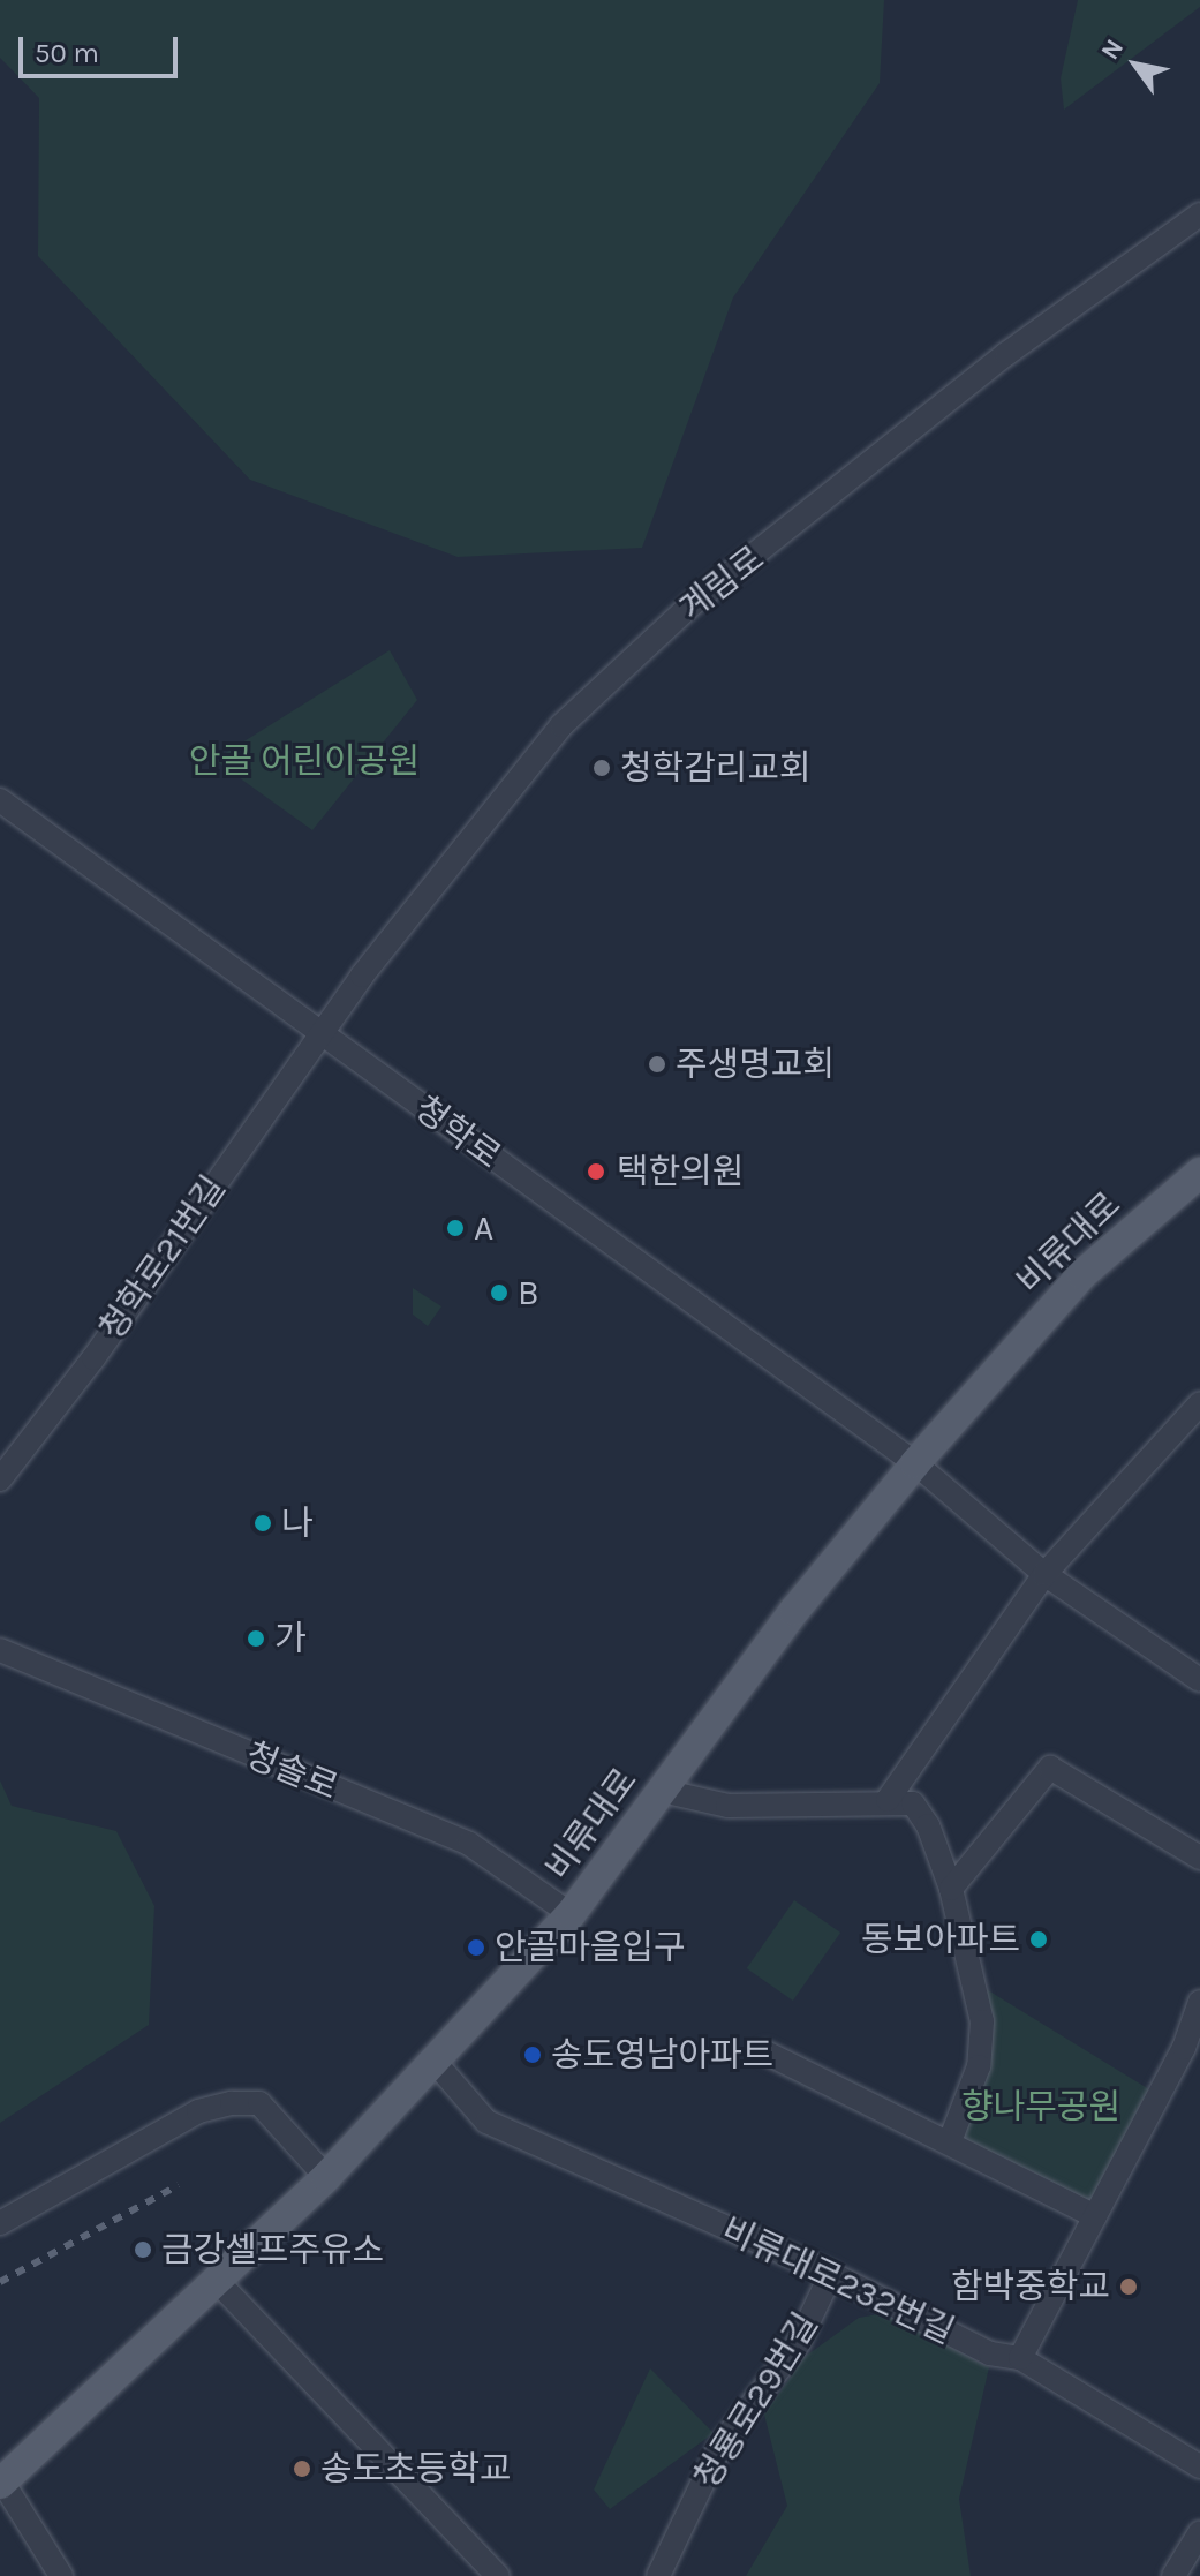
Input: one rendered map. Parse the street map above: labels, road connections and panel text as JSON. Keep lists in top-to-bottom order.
{
  "streets": {
    "main road": ["비류대로"],
    "street": [
      "계림로",
      "청학로",
      "청학로21번길",
      "청솔로",
      "비류대로232번길",
      "청룡로29번길"
    ]
  },
  "crossings": [
    ["계림로", "청학로"],
    ["계림로", "청학로21번길"],
    ["청학로", "비류대로"],
    ["청학로", "청학로21번길"],
    ["비류대로", "청솔로"],
    ["비류대로", "비류대로232번길"],
    ["비류대로232번길", "청룡로29번길"]
  ],
  "parks": ["안골 어린이공원", "향나무공원"],
  "places": [
    "청학감리교회",
    "주생명교회",
    "택한의원",
    "A",
    "B",
    "나",
    "가",
    "동보아파트",
    "안골마을입구",
    "송도영남아파트",
    "금강셀프주유소",
    "함박중학교",
    "송도초등학교"
  ],
  "scale_bar": "50 m",
  "north": "top left"
}
